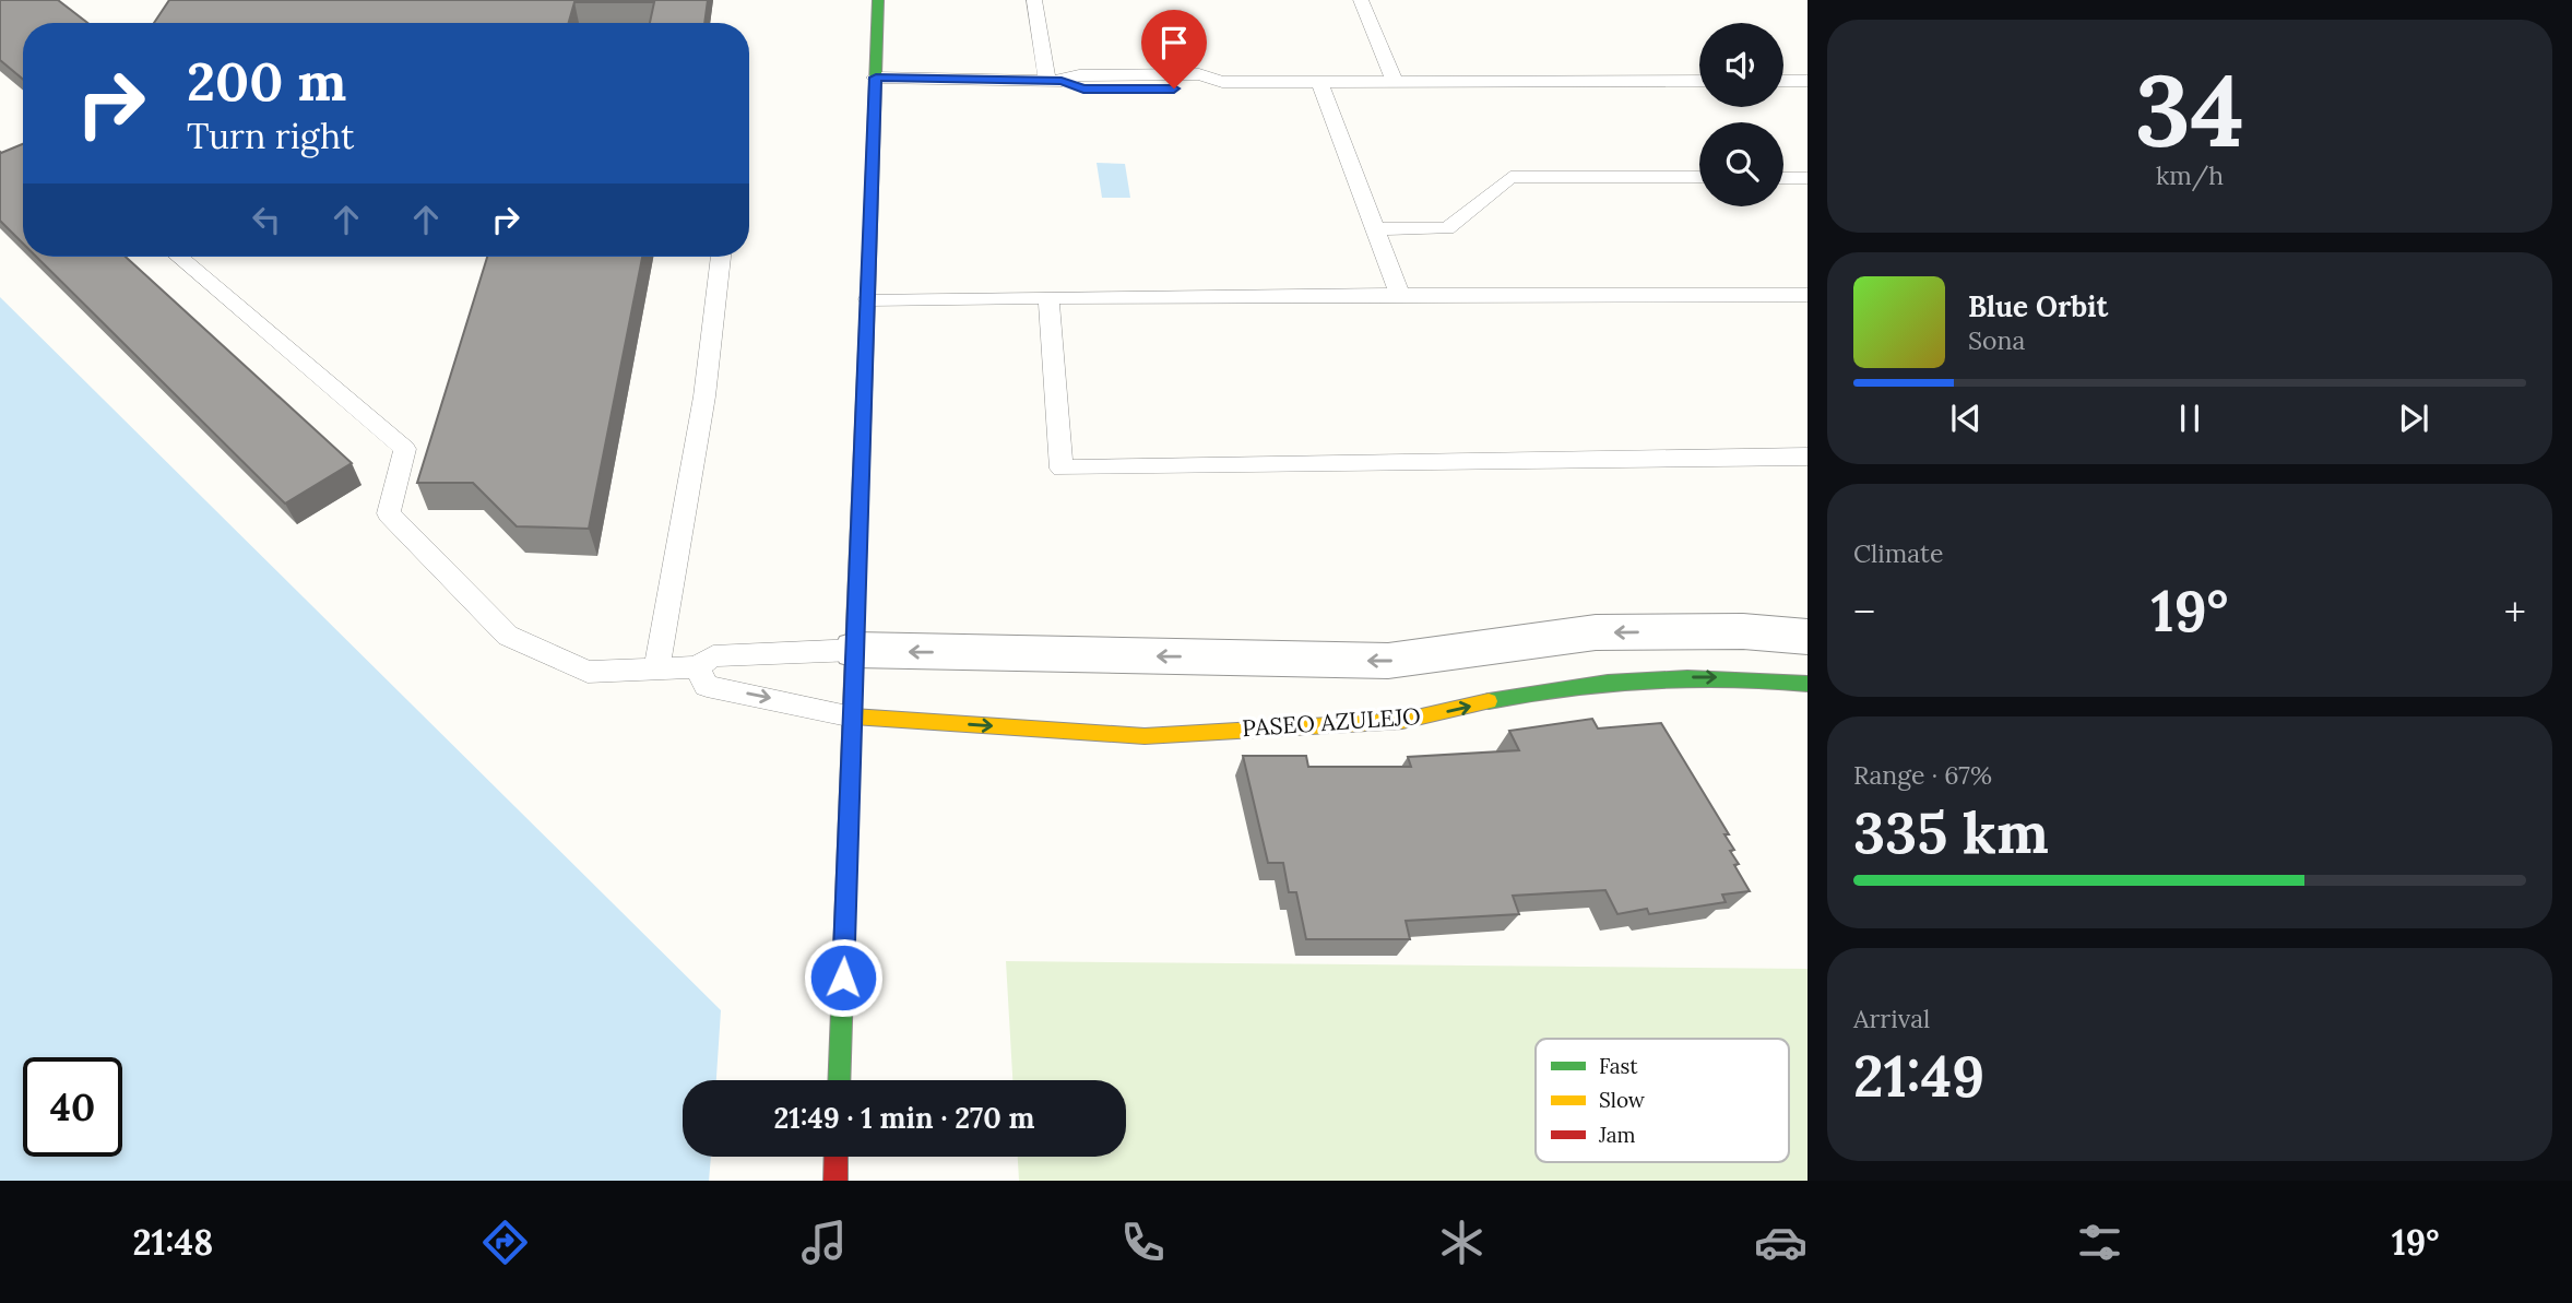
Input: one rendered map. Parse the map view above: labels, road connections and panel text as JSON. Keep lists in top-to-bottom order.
{
  "streets": {
    "street": ["PASEO AZULEJO"]
  },
  "legend": ["Fast", "Slow", "Jam"],
  "page": {
    "tile": [
      ["34", "km/h"],
      "Climate",
      ["Range · 67%", "335 km"],
      ["Arrival", "21:49"]
    ],
    "turn": ["200 m", "Turn right"],
    "song": ["Blue Orbit", "Sona"],
    "heat": ["−", "19°", "+"],
    "limit": "40",
    "trip": "21:49 · 1 min · 270 m",
    "tabs": ["21:48", "19°"]
  }
}
